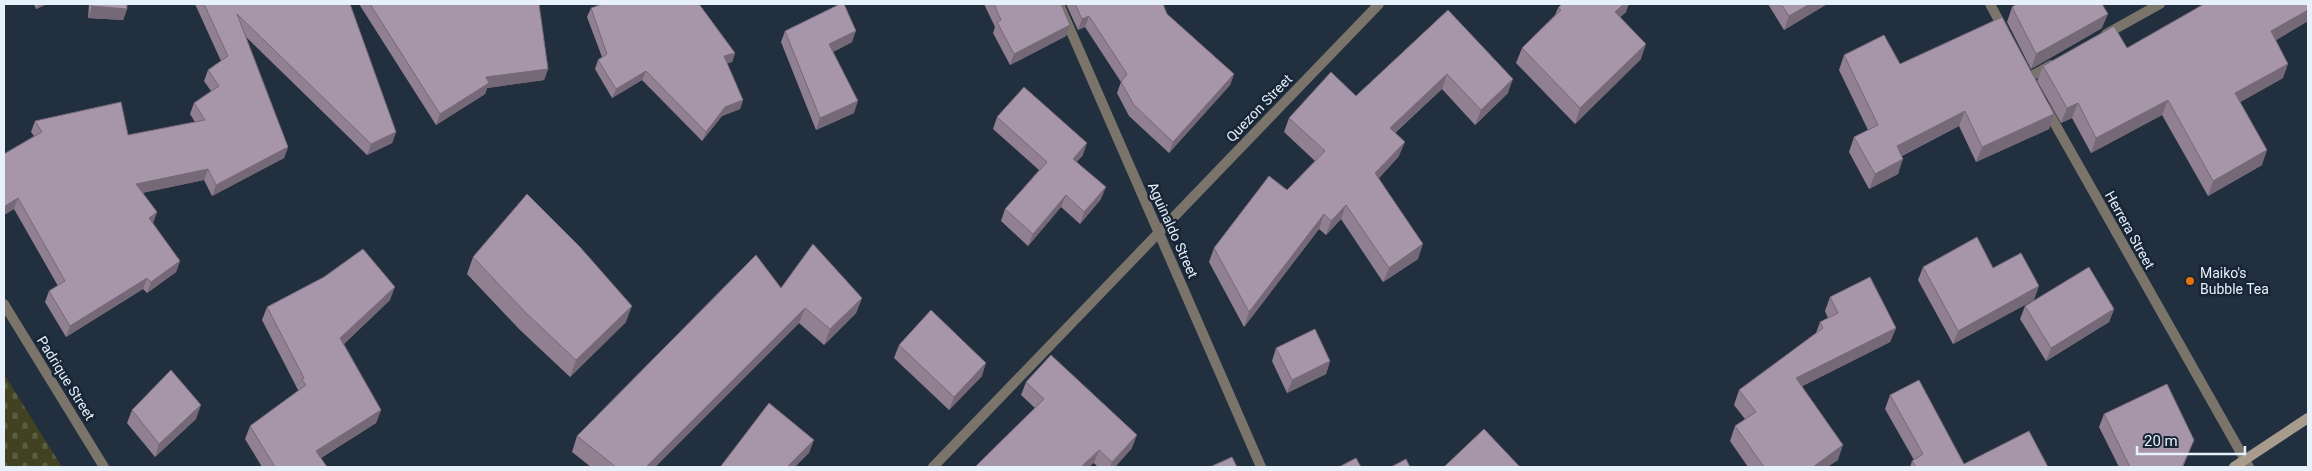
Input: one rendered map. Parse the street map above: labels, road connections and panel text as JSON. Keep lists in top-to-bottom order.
{
  "streets": {
    "street": [
      "Quezon Street",
      "Aguinaldo Street",
      "Herrera Street",
      "Padrique Street"
    ]
  },
  "crossings": [
    ["Quezon Street", "Aguinaldo Street"]
  ],
  "places": ["Maiko's Bubble Tea"],
  "scale_bar": "20 m"
}
